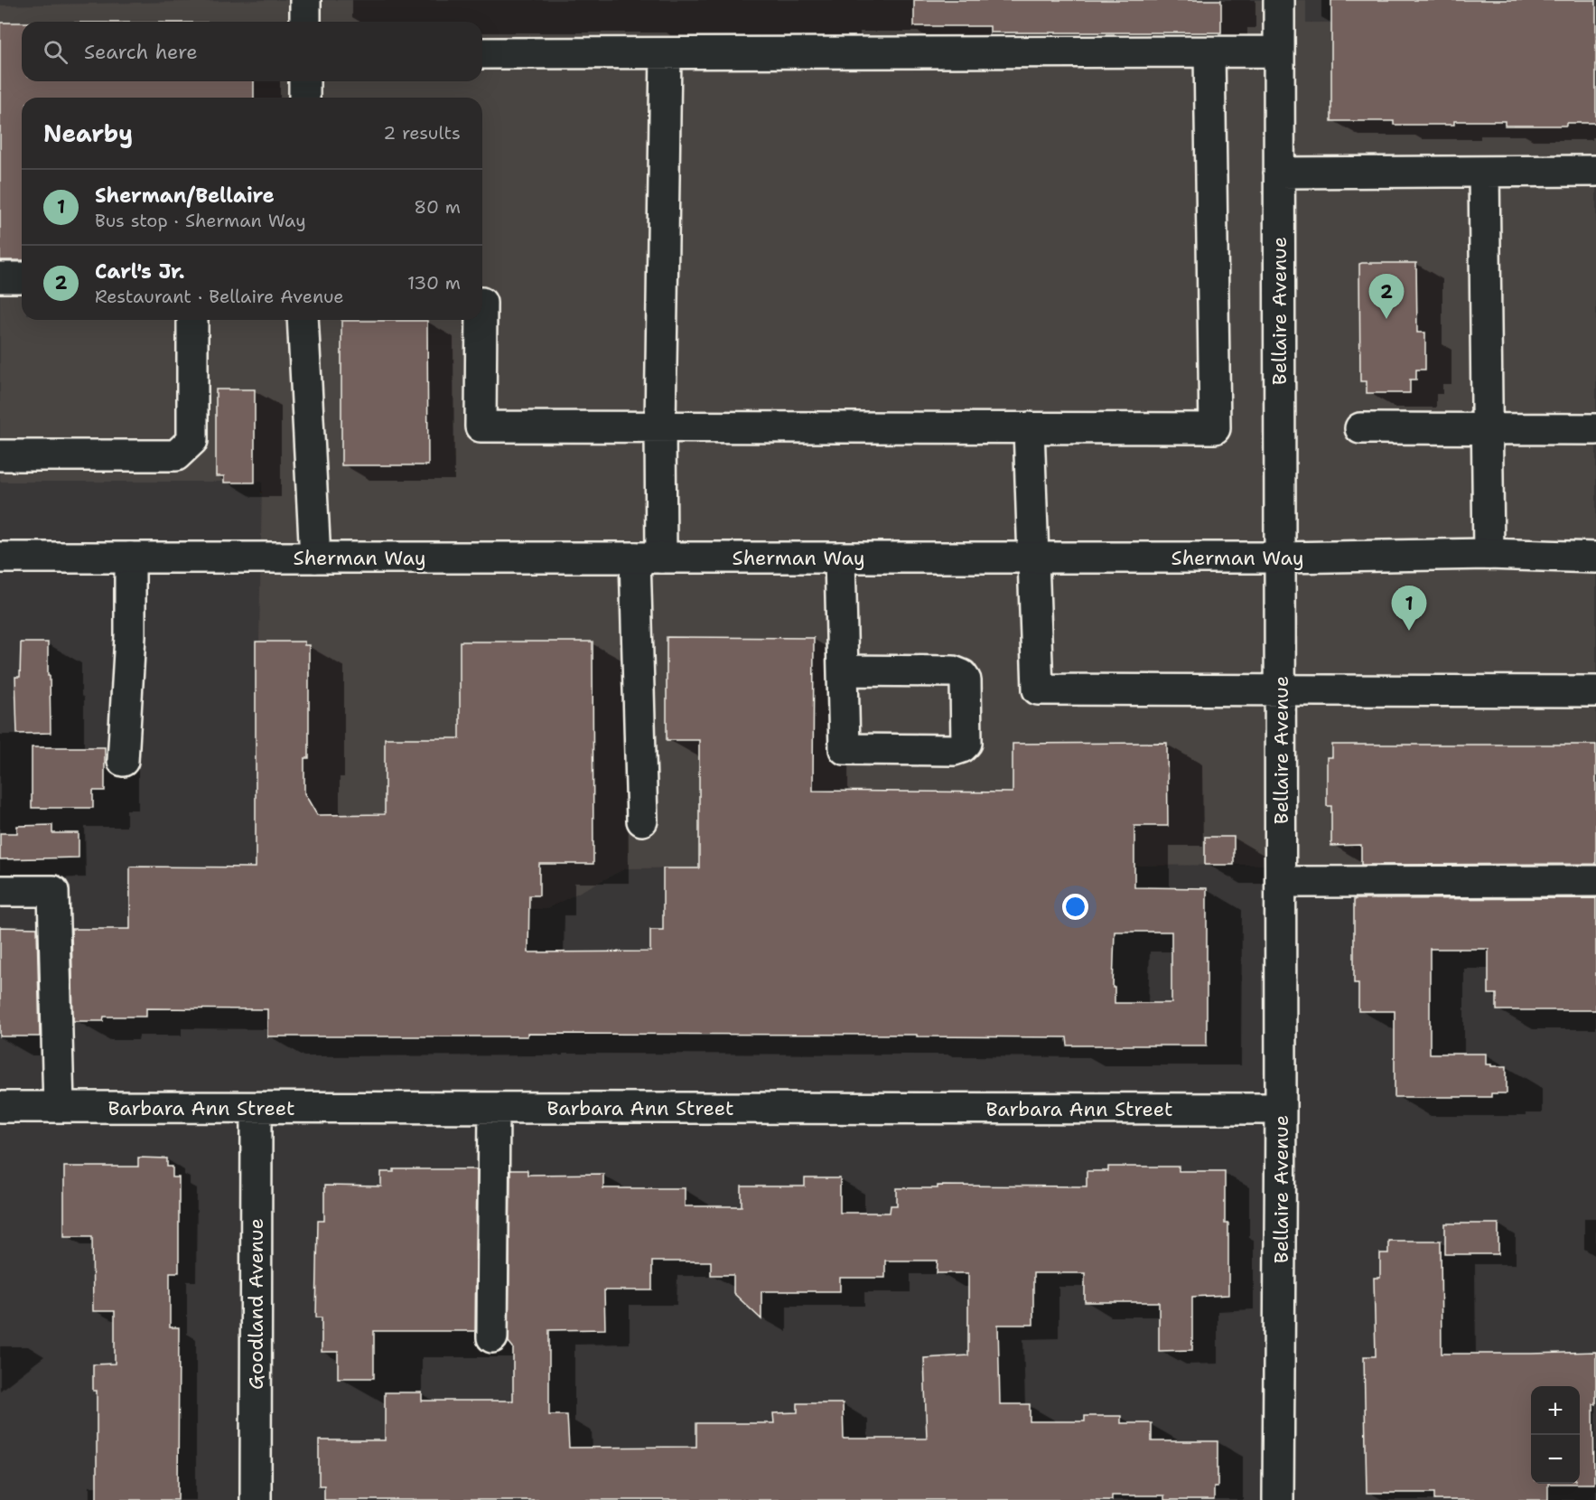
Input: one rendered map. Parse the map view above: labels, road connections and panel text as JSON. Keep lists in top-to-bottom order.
{
  "streets": {
    "street": [
      "Bellaire Avenue",
      "Sherman Way",
      "Barbara Ann Street",
      "Goodland Avenue"
    ]
  },
  "crossings": [
    ["Bellaire Avenue", "Sherman Way"],
    ["Bellaire Avenue", "Barbara Ann Street"],
    ["Barbara Ann Street", "Goodland Avenue"]
  ],
  "page": {
    "search": "Search here",
    "heading": ["Nearby", "2 results"],
    "list": [
      {
        "mark": "1",
        "name": "Sherman/Bellaire",
        "note": "Bus stop · Sherman Way",
        "value": "80 m"
      },
      {
        "mark": "2",
        "name": "Carl's Jr.",
        "note": "Restaurant · Bellaire Avenue",
        "value": "130 m"
      }
    ],
    "pins": ["2", "1"],
    "map_buttons": ["+", "−"]
  }
}
